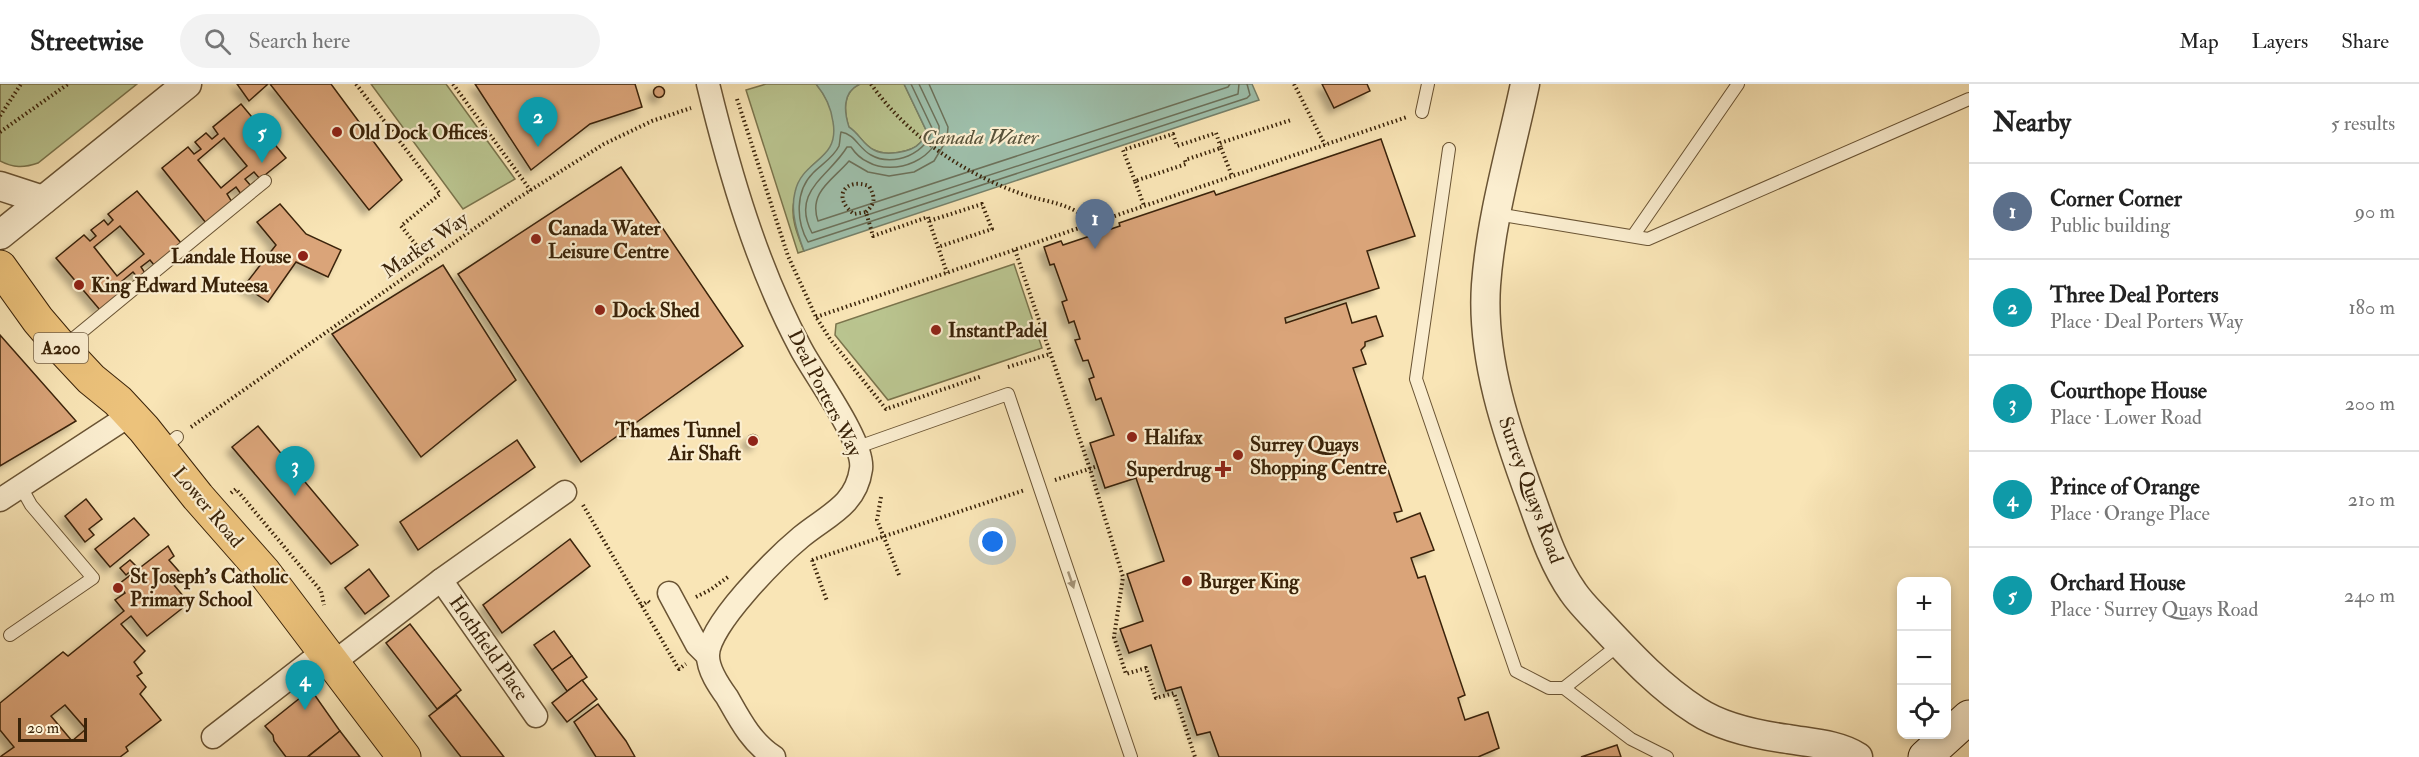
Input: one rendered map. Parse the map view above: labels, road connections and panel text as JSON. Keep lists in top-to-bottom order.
{
  "streets": {
    "main road": ["A200", "Lower Road"],
    "street": ["Deal Porters Way", "Surrey Quays Road", "Hothfield Place"],
    "path": ["Marker Way"]
  },
  "crossings": [
    ["Marker Way", "Lower Road"],
    ["Lower Road", "Hothfield Place"]
  ],
  "water": ["Canada Water"],
  "places": {
    "other": [
      "Old Dock Offices",
      "Canada Water Leisure Centre",
      "Landale House",
      "King Edward Muteesa",
      "Dock Shed",
      "InstantPadel",
      "Halifax",
      "Thames Tunnel Air Shaft",
      "Surrey Quays Shopping Centre",
      "Burger King",
      "St Joseph's Catholic Primary School"
    ],
    "health": ["Superdrug"]
  },
  "scale_bar": "20 m",
  "page": {
    "header": "Streetwise",
    "search": "Search here",
    "nav": ["Map", "Layers", "Share"],
    "heading": ["Nearby", "5 results"],
    "pins": [
      "2",
      "5",
      "1",
      "3",
      "4"
    ],
    "list": [
      {
        "mark": "1",
        "name": "Corner Corner",
        "note": "Public building",
        "value": "90 m"
      },
      {
        "mark": "2",
        "name": "Three Deal Porters",
        "note": "Place · Deal Porters Way",
        "value": "180 m"
      },
      {
        "mark": "3",
        "name": "Courthope House",
        "note": "Place · Lower Road",
        "value": "200 m"
      },
      {
        "mark": "4",
        "name": "Prince of Orange",
        "note": "Place · Orange Place",
        "value": "210 m"
      },
      {
        "mark": "5",
        "name": "Orchard House",
        "note": "Place · Surrey Quays Road",
        "value": "240 m"
      }
    ],
    "map_buttons": ["+", "−"],
    "scale": "20 m"
  }
}
